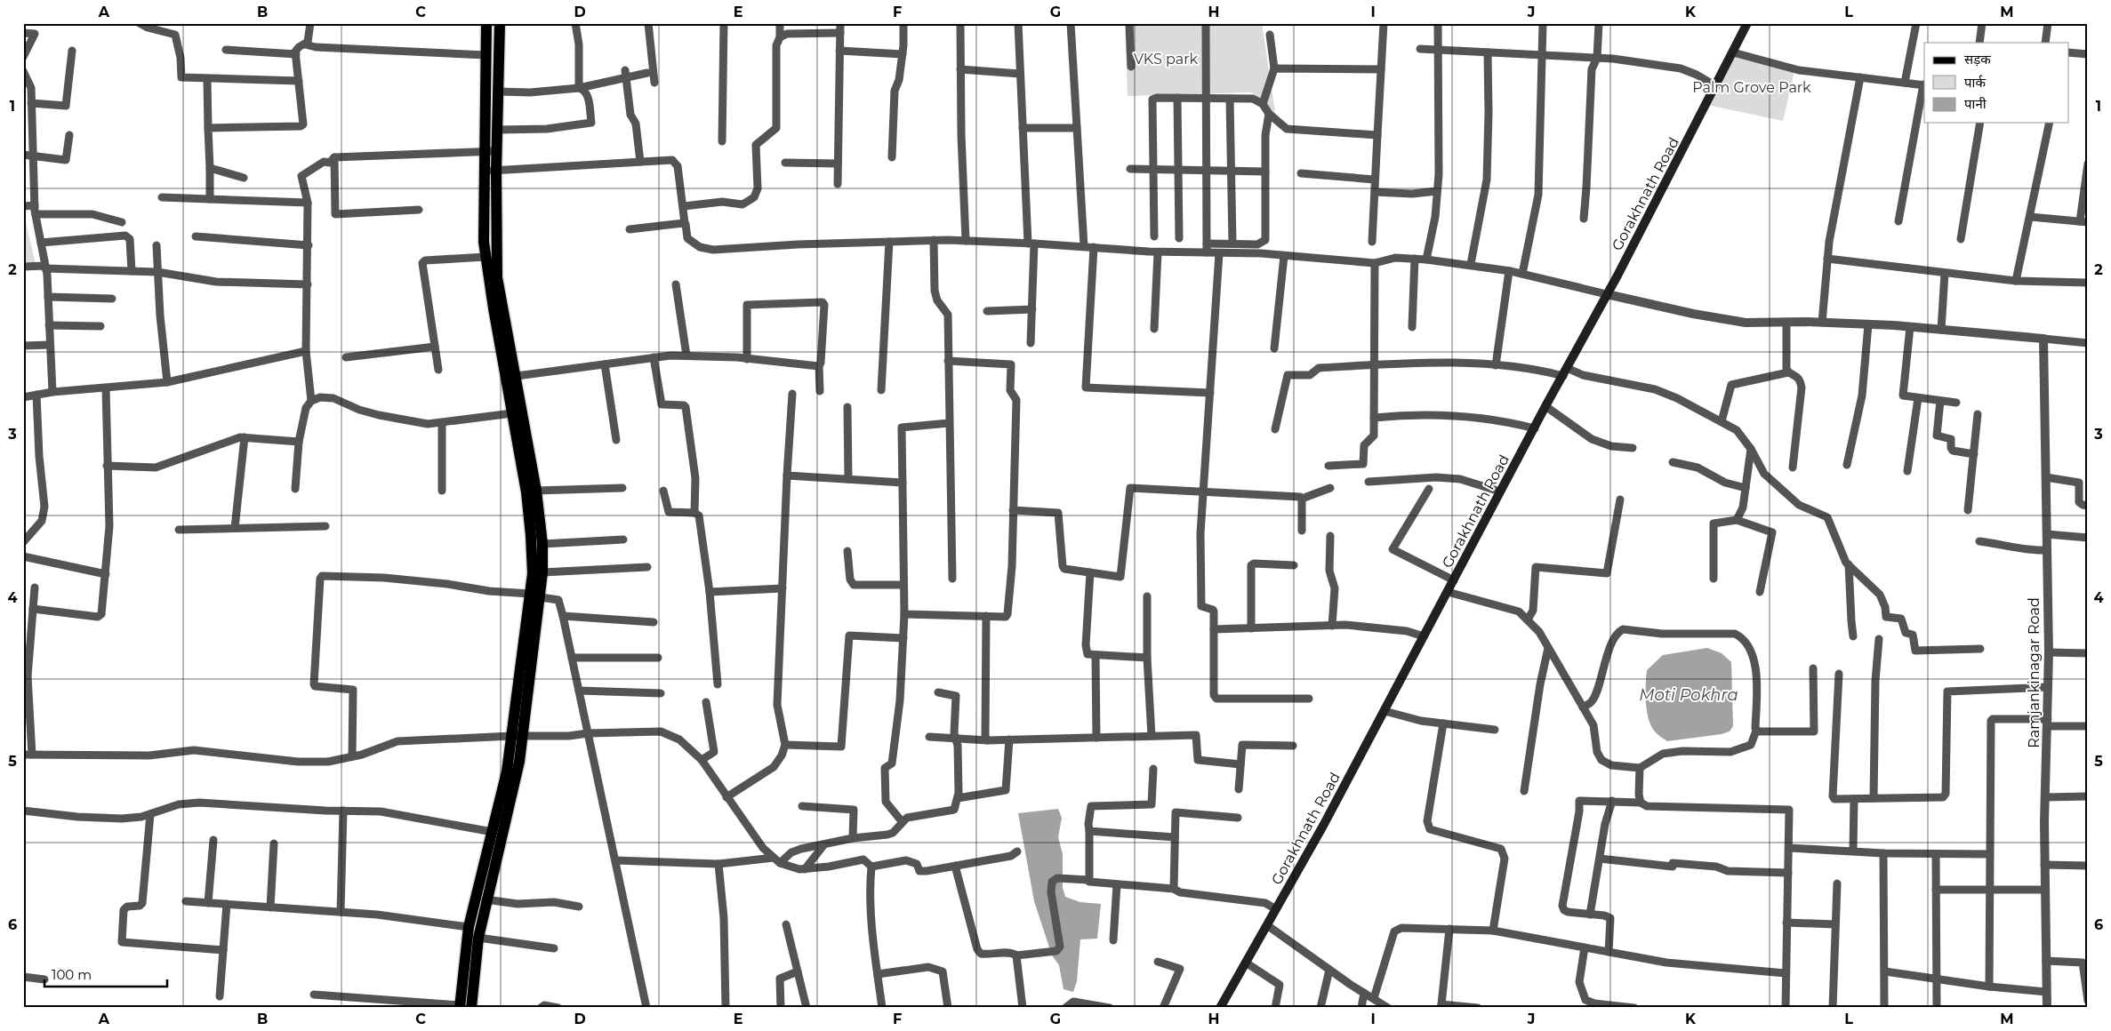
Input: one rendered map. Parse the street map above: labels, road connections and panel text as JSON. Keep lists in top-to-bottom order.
{
  "streets": {
    "main road": ["Gorakhnath Road"],
    "street": ["Ramjankinagar Road"]
  },
  "water": ["Moti Pokhra"],
  "parks": ["VKS park", "Palm Grove Park"],
  "legend": ["सड़क", "पार्क", "पानी"],
  "scale_bar": "100 m",
  "grid": {
    "columns": [
      "A",
      "B",
      "C",
      "D",
      "E",
      "F",
      "G",
      "H",
      "I",
      "J",
      "K",
      "L",
      "M"
    ],
    "rows": [
      "1",
      "2",
      "3",
      "4",
      "5",
      "6"
    ]
  }
}
